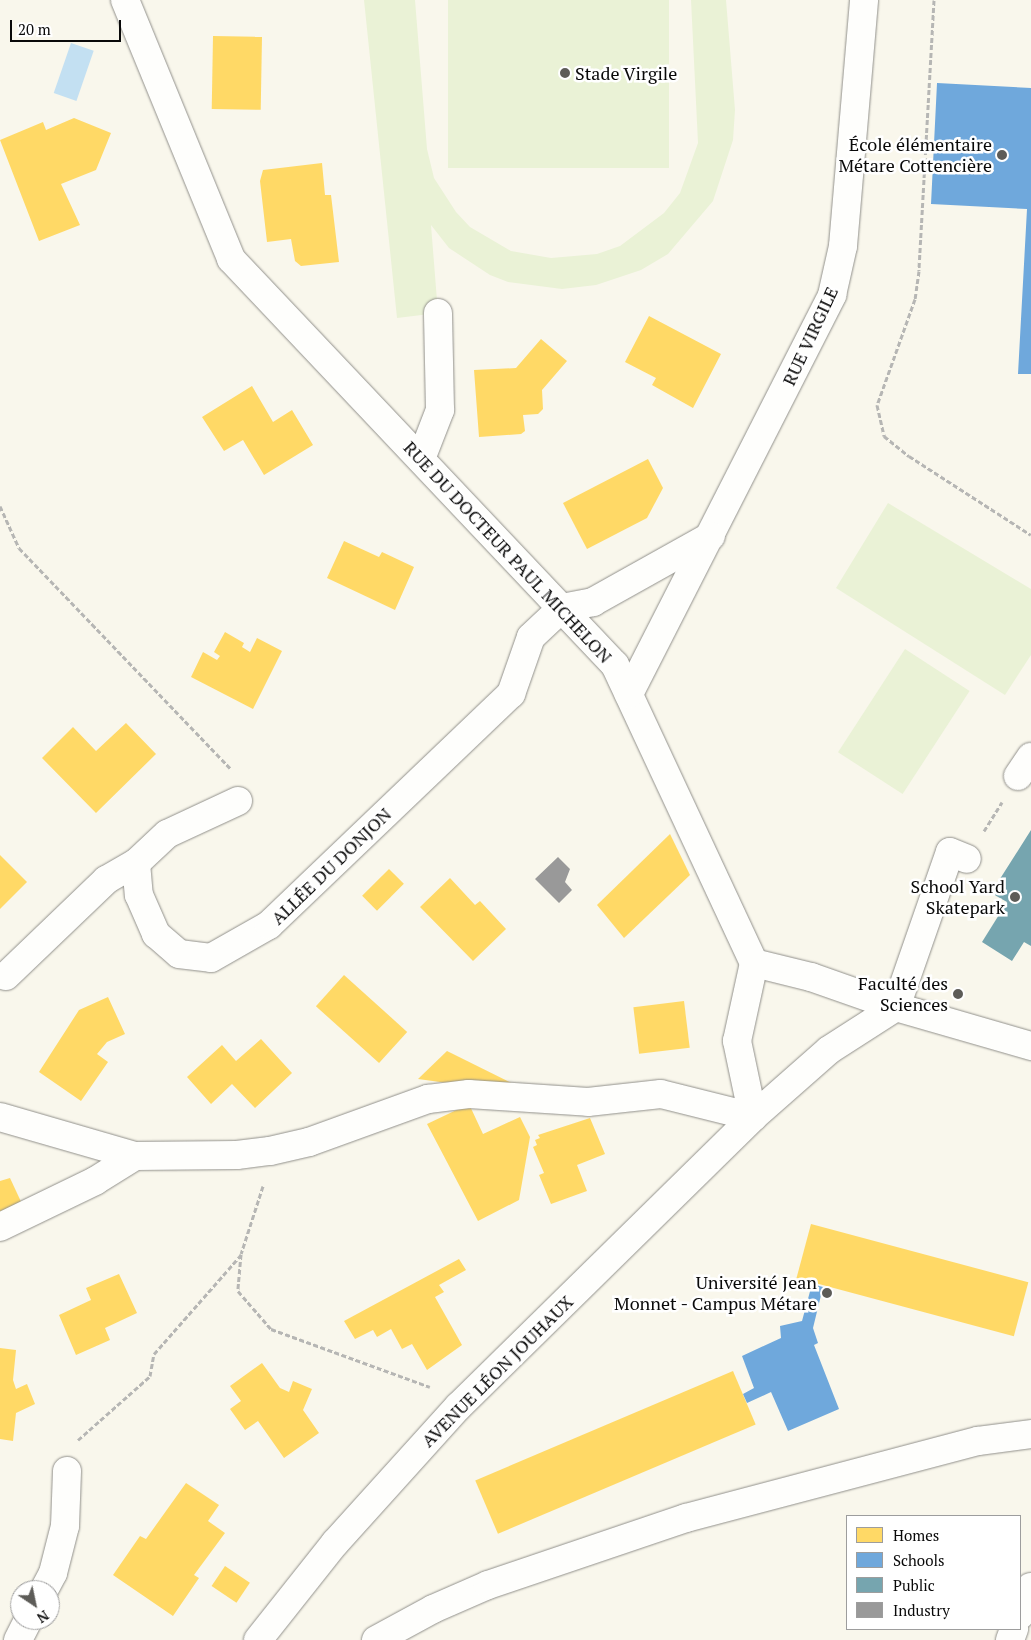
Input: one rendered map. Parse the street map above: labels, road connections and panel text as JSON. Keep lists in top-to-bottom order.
{
  "streets": {
    "street": [
      "RUE VIRGILE",
      "RUE DU DOCTEUR PAUL MICHELON",
      "ALLÉE DU DONJON",
      "AVENUE LÉON JOUHAUX"
    ]
  },
  "crossings": [
    ["RUE VIRGILE", "RUE DU DOCTEUR PAUL MICHELON"],
    ["RUE DU DOCTEUR PAUL MICHELON", "ALLÉE DU DONJON"]
  ],
  "places": [
    "Stade Virgile",
    "École élémentaire Métare Cottencière",
    "School Yard Skatepark",
    "Faculté des Sciences",
    "Université Jean Monnet - Campus Métare"
  ],
  "legend": [
    "Homes",
    "Schools",
    "Public",
    "Industry"
  ],
  "scale_bar": "20 m",
  "north": "bottom right"
}
